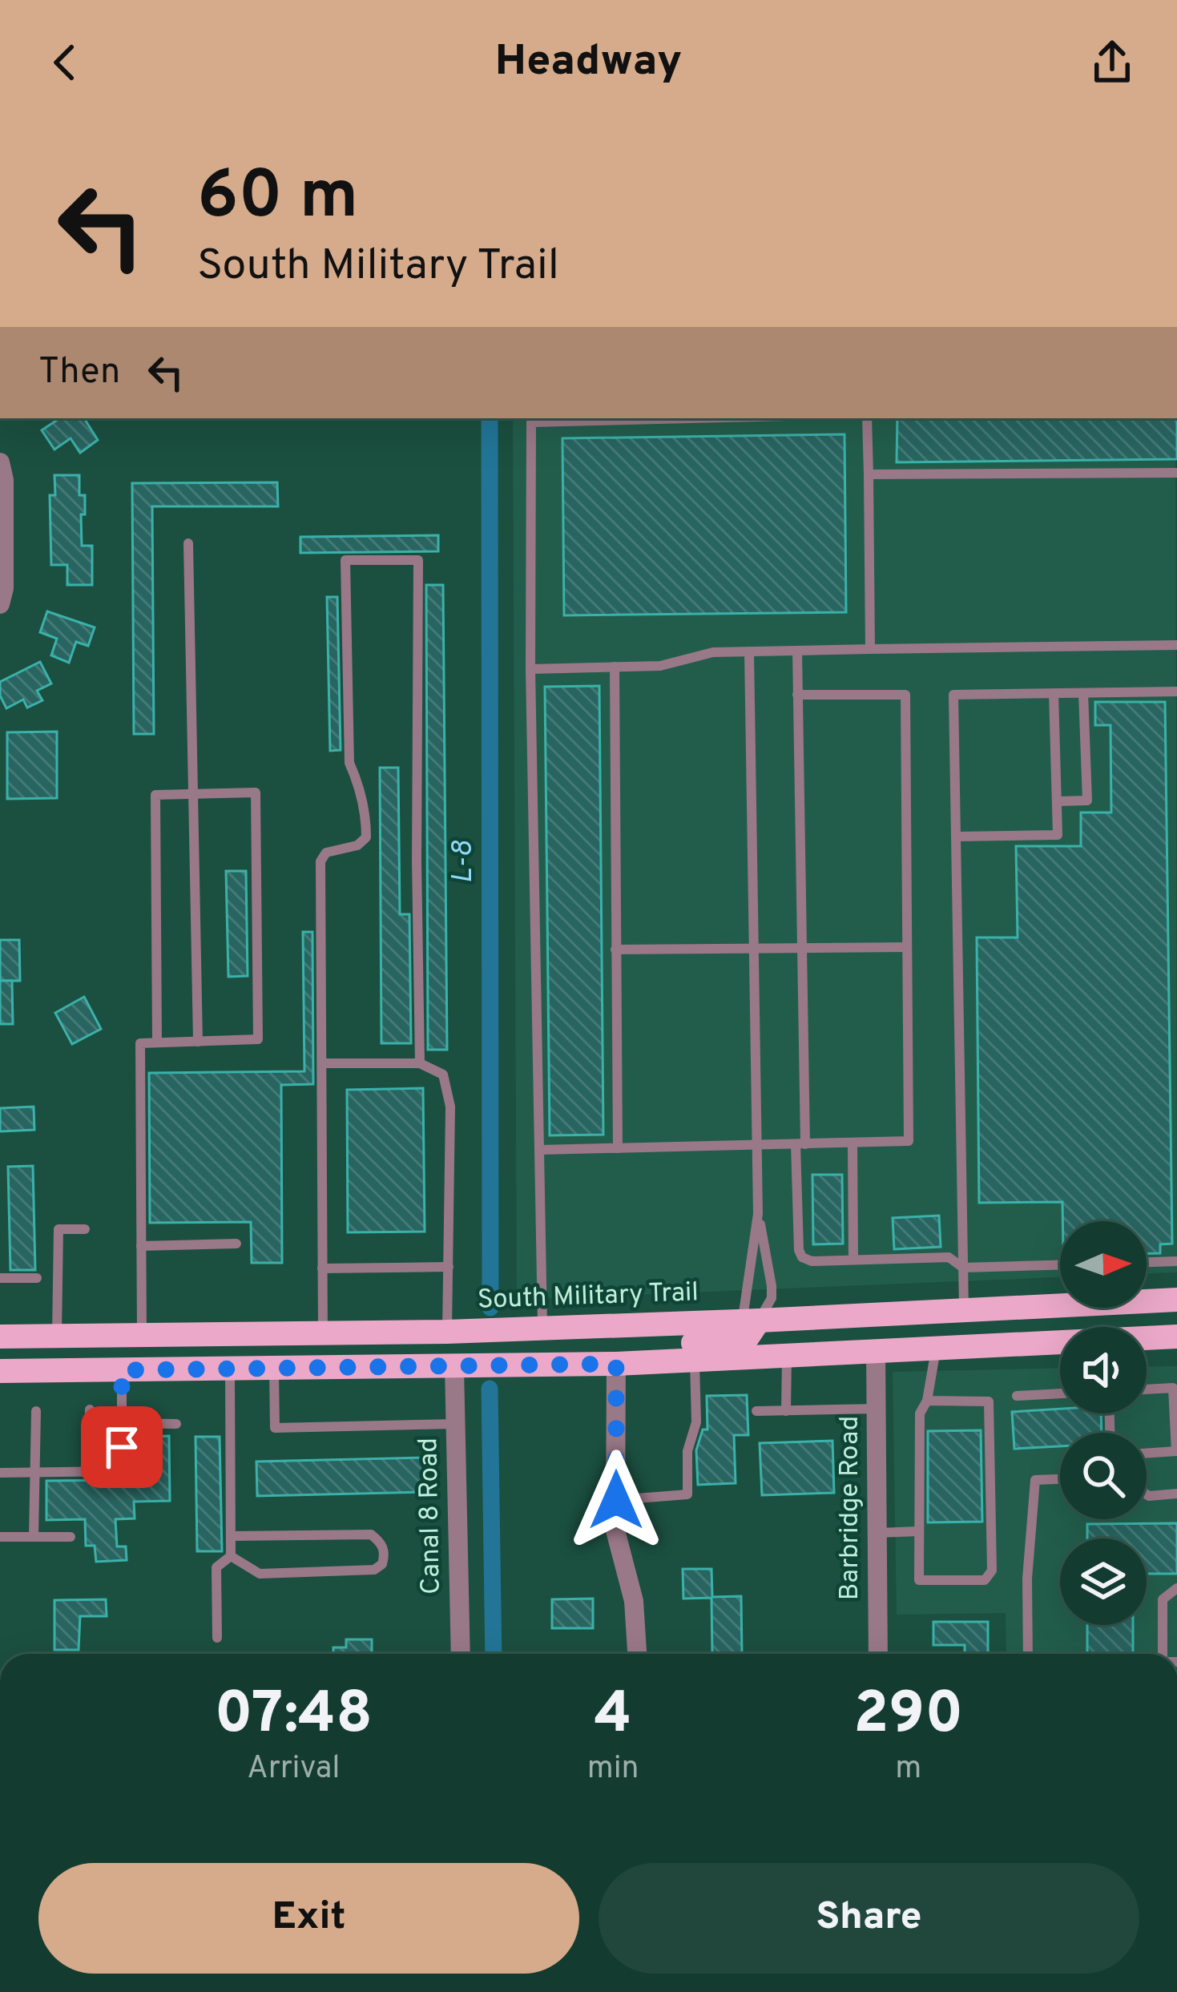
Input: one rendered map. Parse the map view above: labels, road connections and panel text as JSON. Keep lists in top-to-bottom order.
{
  "streets": {
    "main road": ["South Military Trail"],
    "street": ["Barbridge Road", "Canal 8 Road"]
  },
  "water": ["L-8"],
  "north": "right",
  "page": {
    "header": "Headway",
    "turn": ["60 m", "South Military Trail"],
    "then": "Then",
    "eta": [
      "07:48",
      "Arrival",
      "4",
      "min",
      "290",
      "m"
    ],
    "buttons": ["Exit", "Share"]
  }
}
